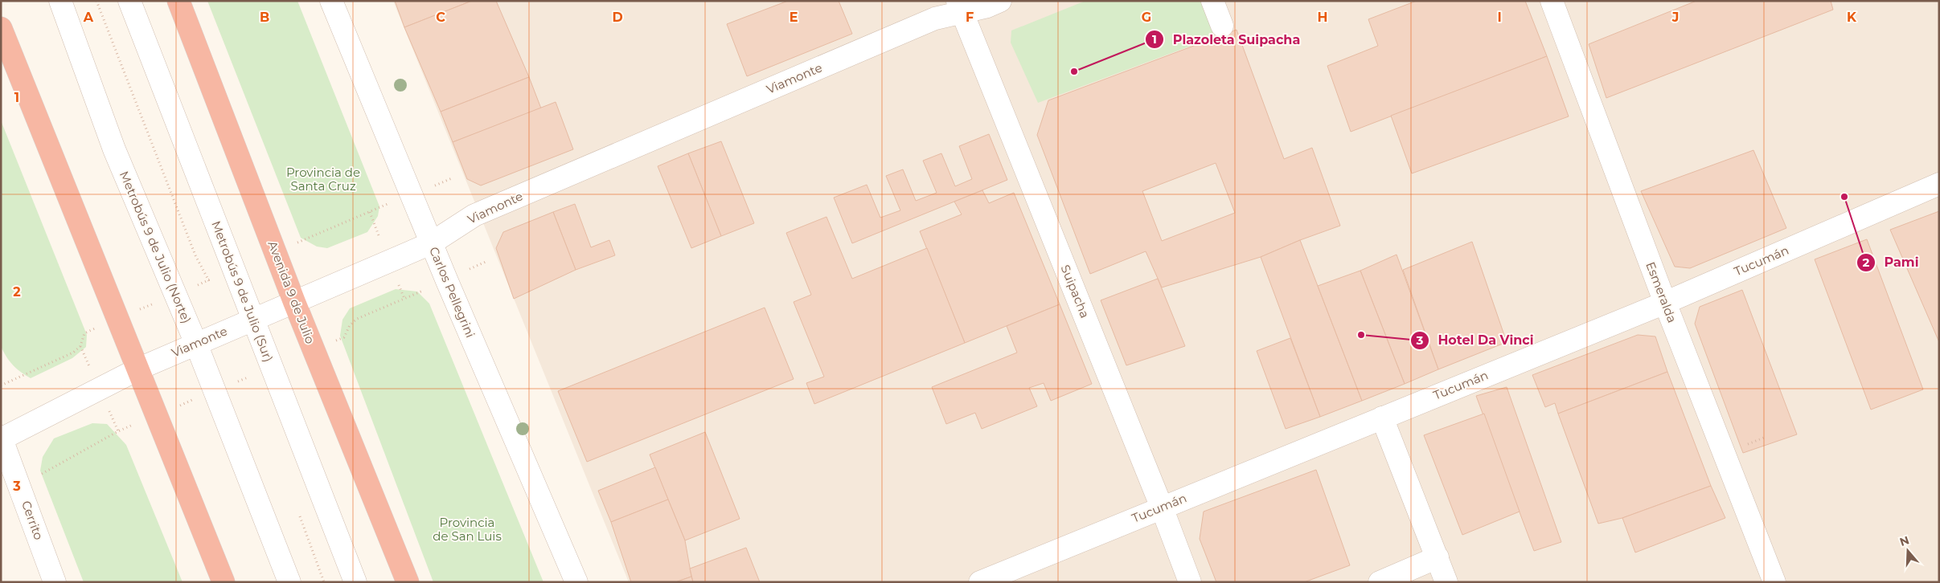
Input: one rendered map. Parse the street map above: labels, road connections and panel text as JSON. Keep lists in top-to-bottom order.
{
  "streets": {
    "highway": ["Avenida 9 de Julio"],
    "street": [
      "Viamonte",
      "Metrobús 9 de Julio (Norte)",
      "Tucumán",
      "Metrobús 9 de Julio (Sur)",
      "Suipacha",
      "Carlos Pellegrini",
      "Esmeralda",
      "Cerrito"
    ]
  },
  "crossings": [
    ["Viamonte", "Metrobús 9 de Julio (Norte)"],
    ["Viamonte", "Metrobús 9 de Julio (Sur)"],
    ["Viamonte", "Suipacha"],
    ["Viamonte", "Avenida 9 de Julio"],
    ["Viamonte", "Carlos Pellegrini"],
    ["Viamonte", "Cerrito"],
    ["Tucumán", "Suipacha"],
    ["Tucumán", "Esmeralda"]
  ],
  "parks": ["Provincia de Santa Cruz", "Provincia de San Luis"],
  "places": ["Plazoleta Suipacha", "Pami", "Hotel Da Vinci"],
  "north": "top",
  "grid": {
    "columns": [
      "A",
      "B",
      "C",
      "D",
      "E",
      "F",
      "G",
      "H",
      "I",
      "J",
      "K"
    ],
    "rows": ["1", "2", "3"]
  }
}
